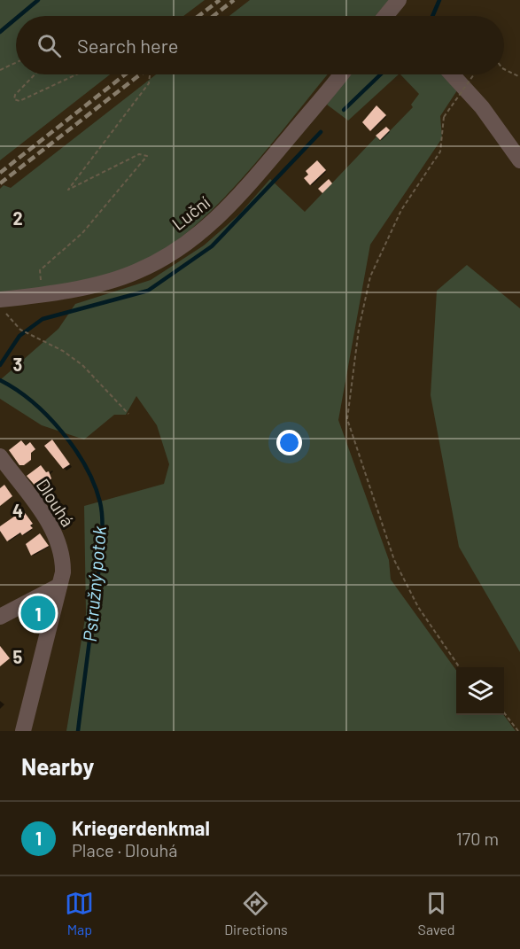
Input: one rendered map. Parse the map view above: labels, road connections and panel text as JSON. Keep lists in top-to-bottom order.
{
  "streets": {
    "street": ["Luční", "Dlouhá"]
  },
  "water": ["Pstružný potok"],
  "page": {
    "search": "Search here",
    "pins": "1",
    "heading": "Nearby",
    "list": [
      {
        "mark": "1",
        "name": "Kriegerdenkmal",
        "note": "Place · Dlouhá",
        "value": "170 m"
      }
    ],
    "nav": ["Map", "Directions", "Saved"]
  },
  "grid": {
    "rows": [
      "2",
      "3",
      "4",
      "5"
    ]
  }
}
